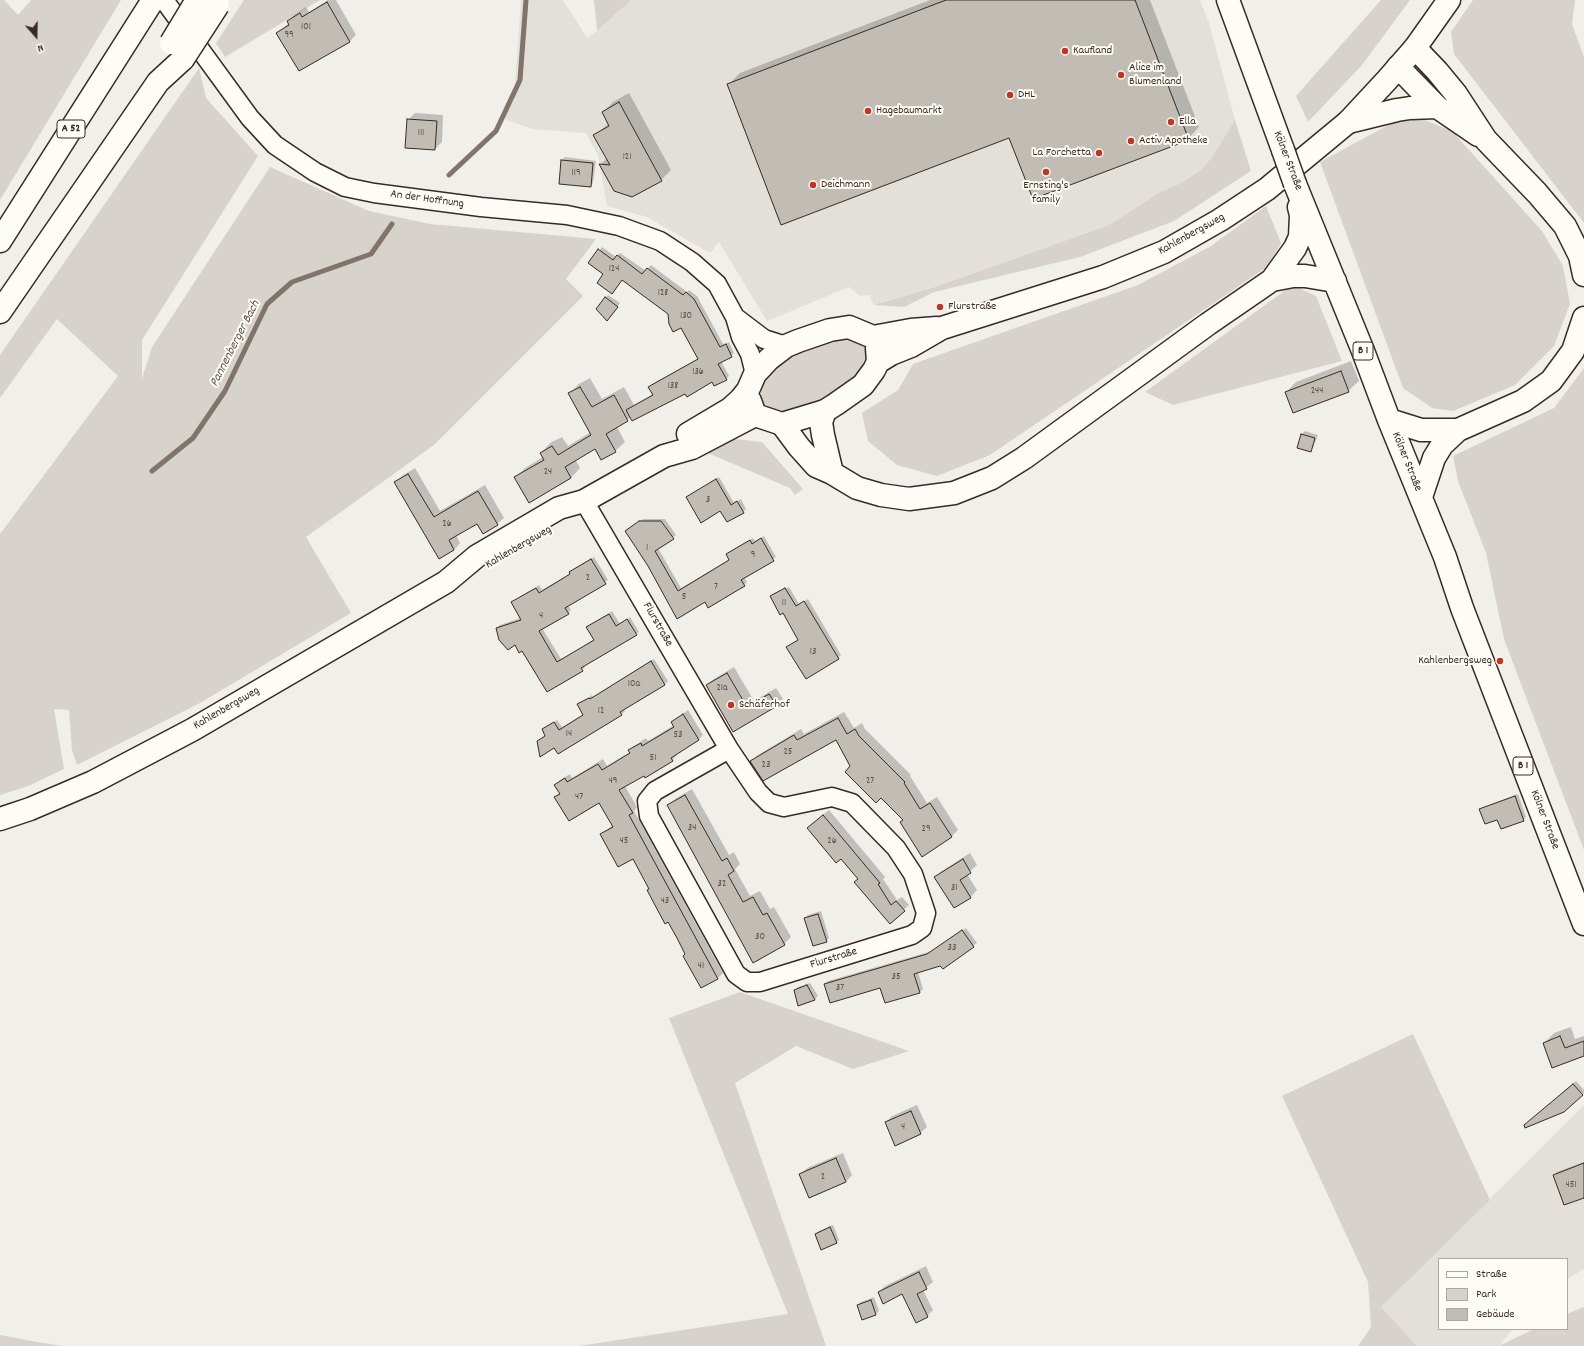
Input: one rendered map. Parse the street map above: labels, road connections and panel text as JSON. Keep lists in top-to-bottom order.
{
  "streets": {
    "main road": [
      "A 52",
      "Kölner Straße",
      "Kahlenbergsweg",
      "B 1"
    ],
    "street": ["An der Hoffnung", "Flurstraße"]
  },
  "crossings": [
    ["An der Hoffnung", "Kahlenbergsweg"],
    ["Kahlenbergsweg", "Flurstraße"]
  ],
  "water": ["Pannenberger Bach"],
  "places": [
    "Kaufland",
    "Alice im Blumenland",
    "DHL",
    "Hagebaumarkt",
    "Ella",
    "Activ Apotheke",
    "La Forchetta",
    "Ernsting's family",
    "Deichmann",
    "Flurstraße",
    "Kahlenbergsweg",
    "Schäferhof"
  ],
  "house_numbers": [
    "101",
    "99",
    "111",
    "121",
    "119",
    "124",
    "128",
    "130",
    "136",
    "138",
    "244",
    "24",
    "3",
    "26",
    "1",
    "9",
    "2",
    "7",
    "5",
    "11",
    "4",
    "13",
    "10a",
    "21a",
    "12",
    "14",
    "53",
    "25",
    "51",
    "23",
    "49",
    "27",
    "47",
    "34",
    "29",
    "45",
    "26",
    "32",
    "31",
    "43",
    "30",
    "33",
    "41",
    "35",
    "37",
    "4",
    "2",
    "451"
  ],
  "legend": ["Straße", "Park", "Gebäude"],
  "north": "bottom"
}
